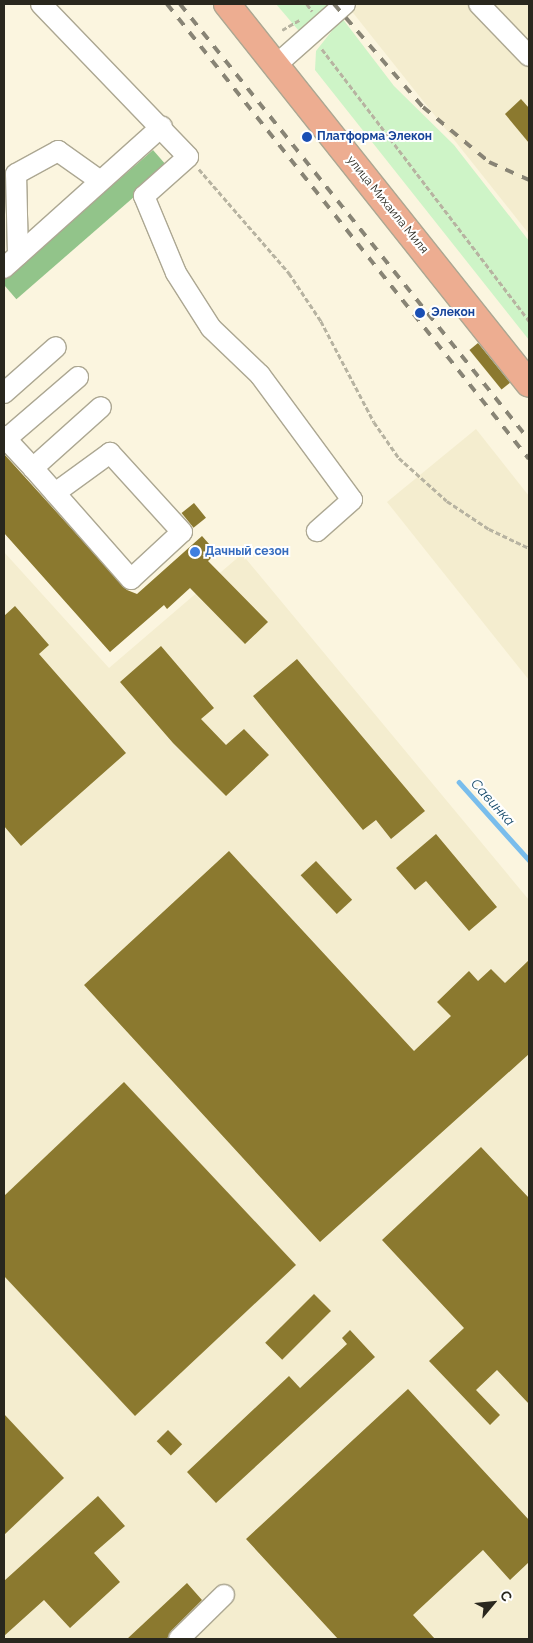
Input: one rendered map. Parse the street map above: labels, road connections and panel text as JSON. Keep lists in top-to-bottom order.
{
  "streets": {
    "main road": ["улица Михаила Миля"]
  },
  "water": ["Савинка"],
  "places": ["Платформа Элекон", "Элекон", "Дачный сезон"],
  "north": "top right"
}
